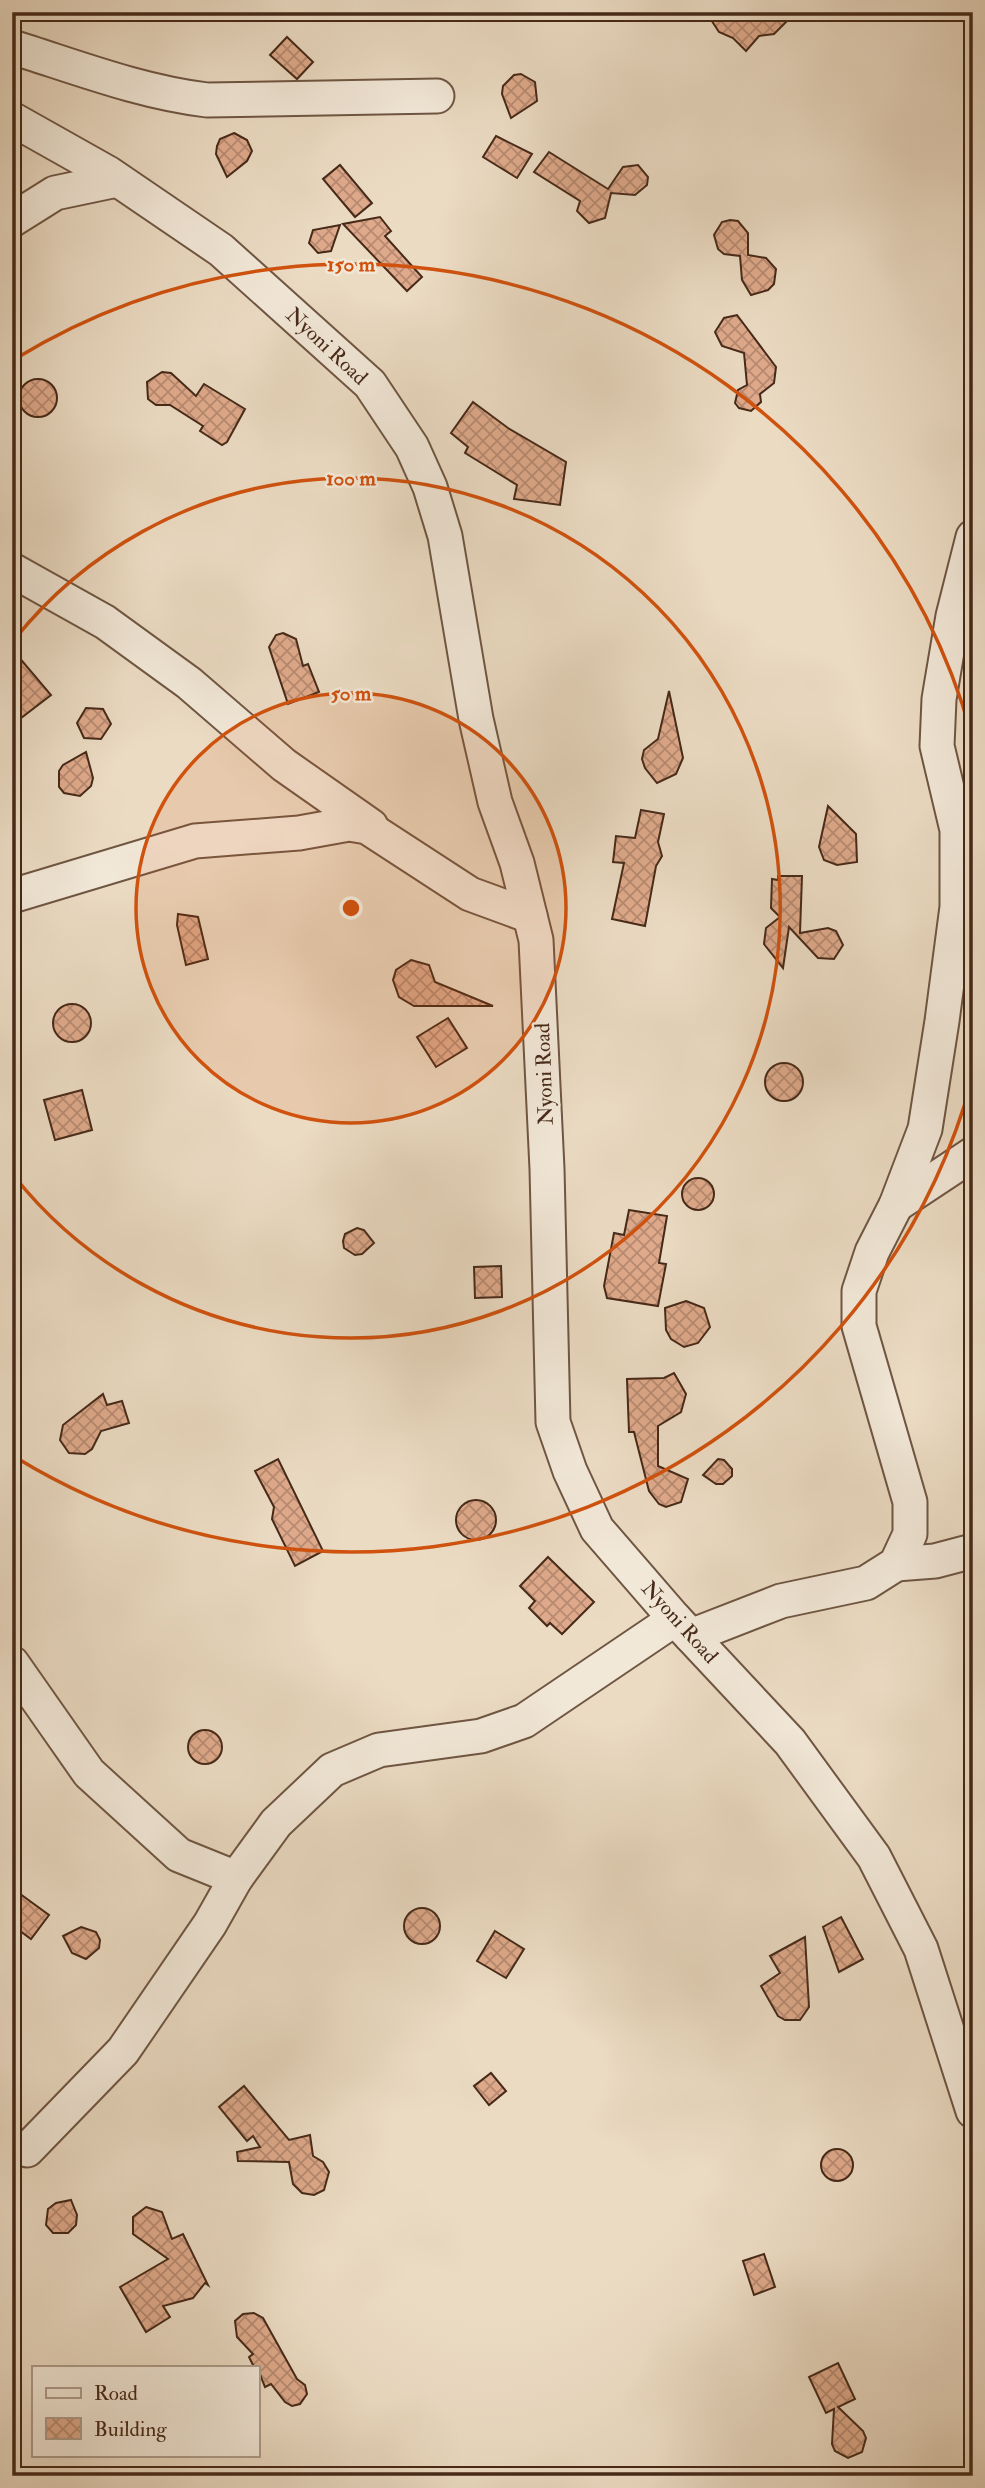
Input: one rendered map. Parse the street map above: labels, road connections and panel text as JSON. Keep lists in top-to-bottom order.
{
  "streets": {
    "street": ["Nyoni Road"]
  },
  "legend": ["Road", "Building"],
  "rings": ["150 m", "100 m", "50 m"]
}
